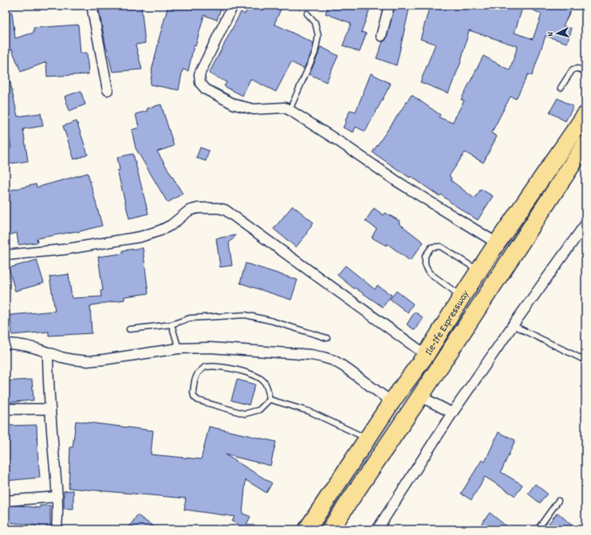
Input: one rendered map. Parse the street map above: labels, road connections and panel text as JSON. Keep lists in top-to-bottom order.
{
  "streets": {
    "highway": ["Ile-Ife Expressway"]
  },
  "north": "left"
}
